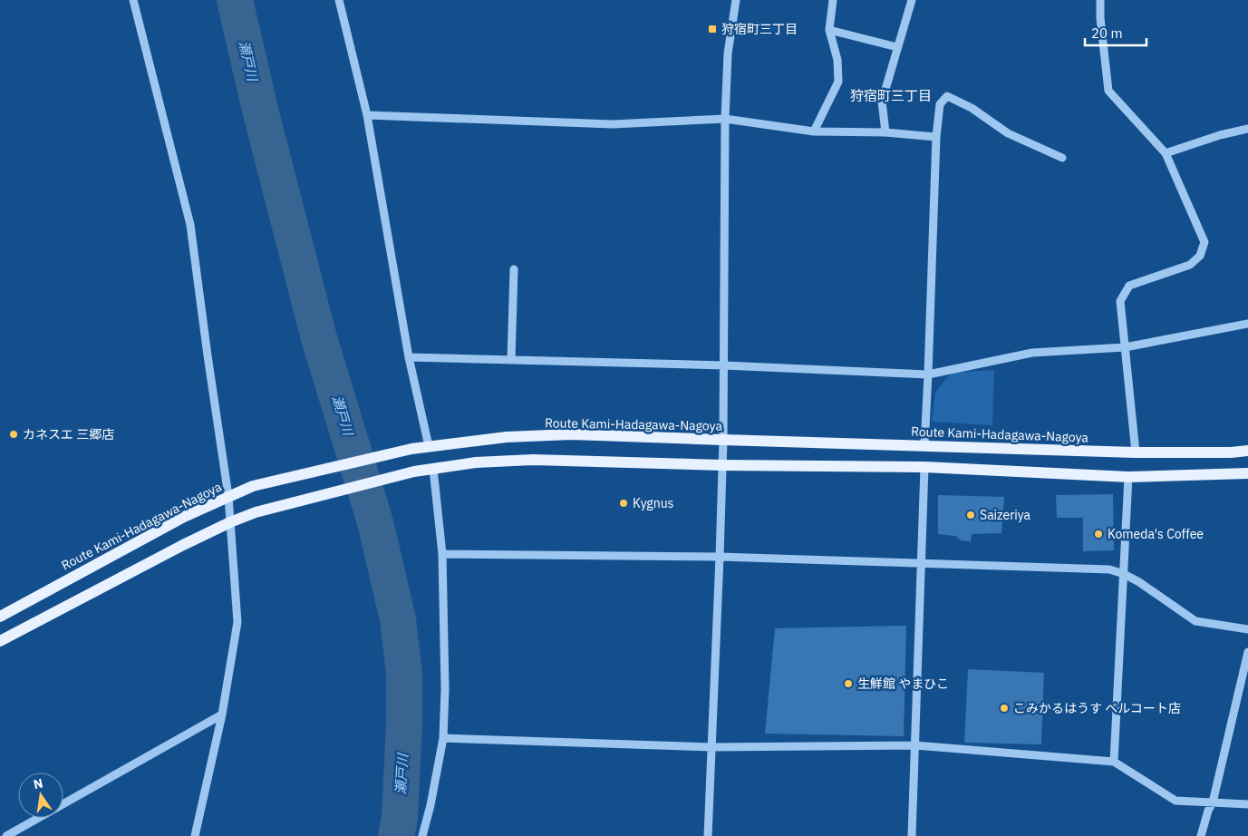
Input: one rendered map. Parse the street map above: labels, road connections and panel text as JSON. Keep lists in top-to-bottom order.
{
  "streets": {
    "main road": ["Route Kami-Hadagawa-Nagoya"]
  },
  "districts": ["狩宿町三丁目"],
  "water": ["瀬戸川"],
  "places": {
    "transit": ["狩宿町三丁目"],
    "other": [
      "カネスエ 三郷店",
      "Kygnus",
      "Saizeriya",
      "Komeda's Coffee",
      "生鮮館 やまひこ",
      "こみかるはうす ベルコート店"
    ]
  },
  "scale_bar": "20 m",
  "north": "top"
}
